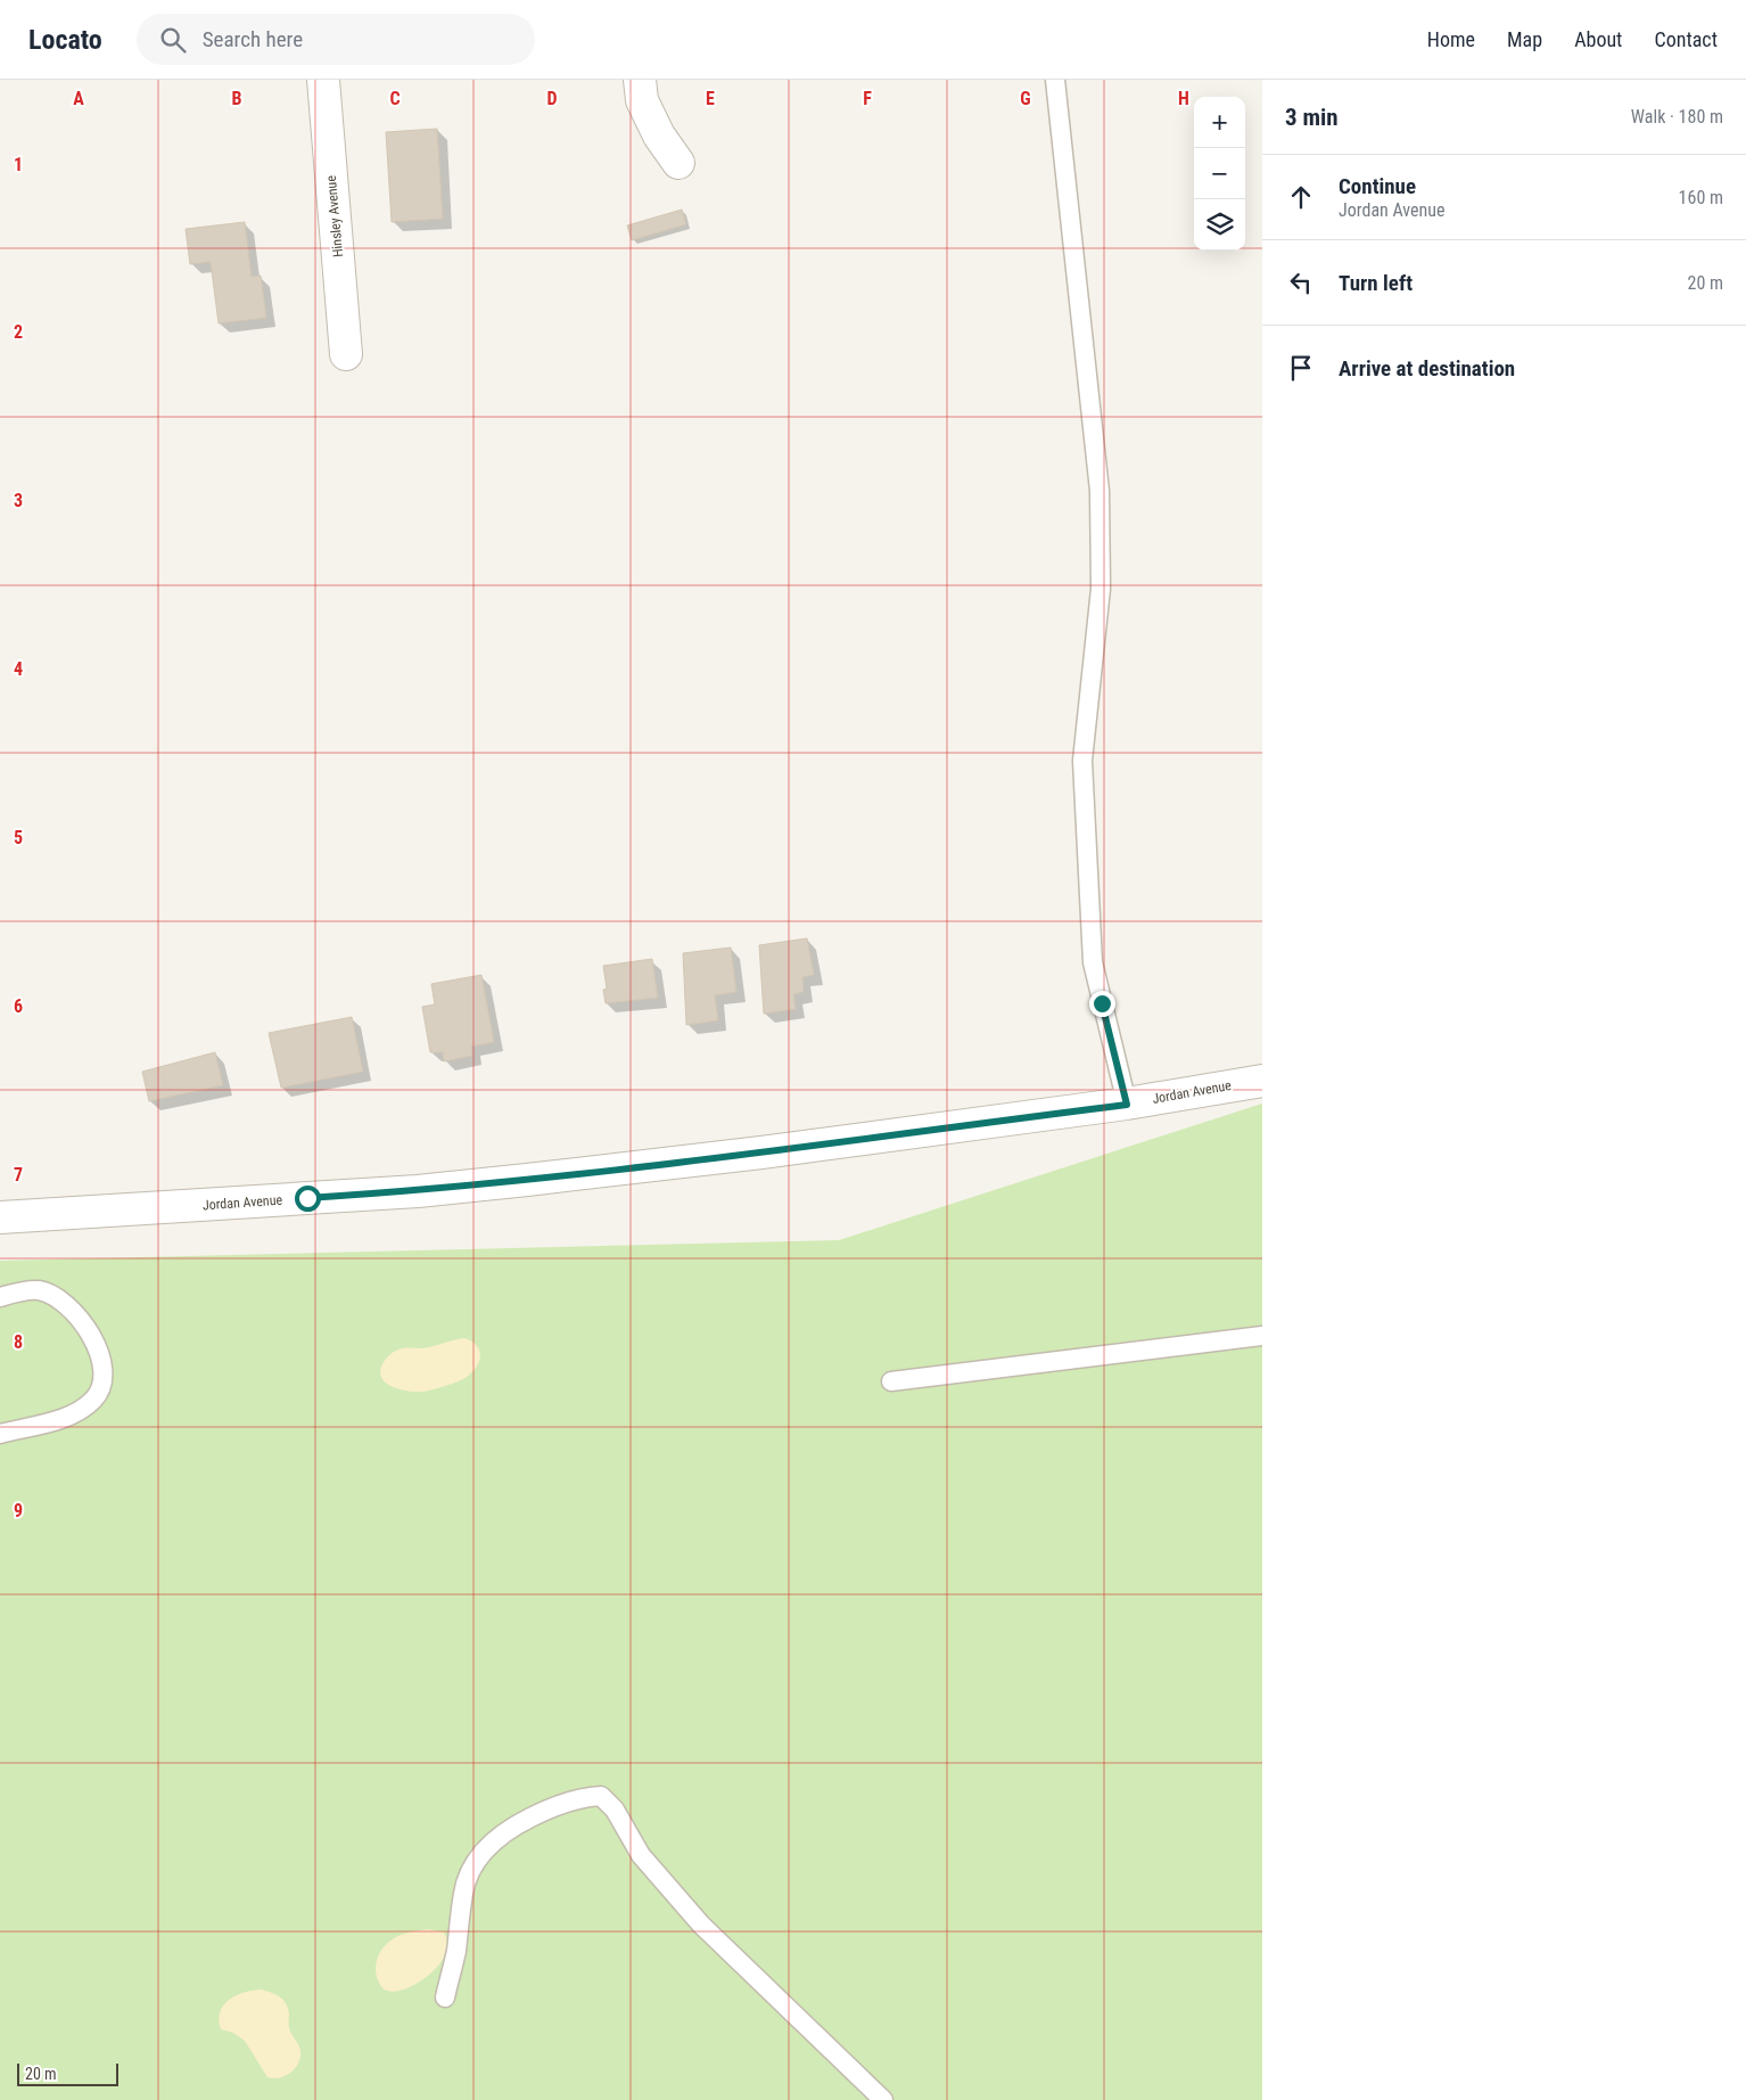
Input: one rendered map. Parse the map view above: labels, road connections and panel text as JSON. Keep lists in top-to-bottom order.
{
  "streets": {
    "street": ["Hinsley Avenue", "Jordan Avenue"]
  },
  "scale_bar": "20 m",
  "page": {
    "header": "Locato",
    "search": "Search here",
    "nav": [
      "Home",
      "Map",
      "About",
      "Contact"
    ],
    "heading": ["3 min", "Walk · 180 m"],
    "map_buttons": ["+", "−"],
    "list": [
      ["Continue", "Jordan Avenue", "160 m"],
      ["Turn left", "20 m"],
      "Arrive at destination"
    ],
    "scale": "20 m"
  },
  "grid": {
    "columns": [
      "A",
      "B",
      "C",
      "D",
      "E",
      "F",
      "G",
      "H"
    ],
    "rows": [
      "1",
      "2",
      "3",
      "4",
      "5",
      "6",
      "7",
      "8",
      "9"
    ]
  }
}
